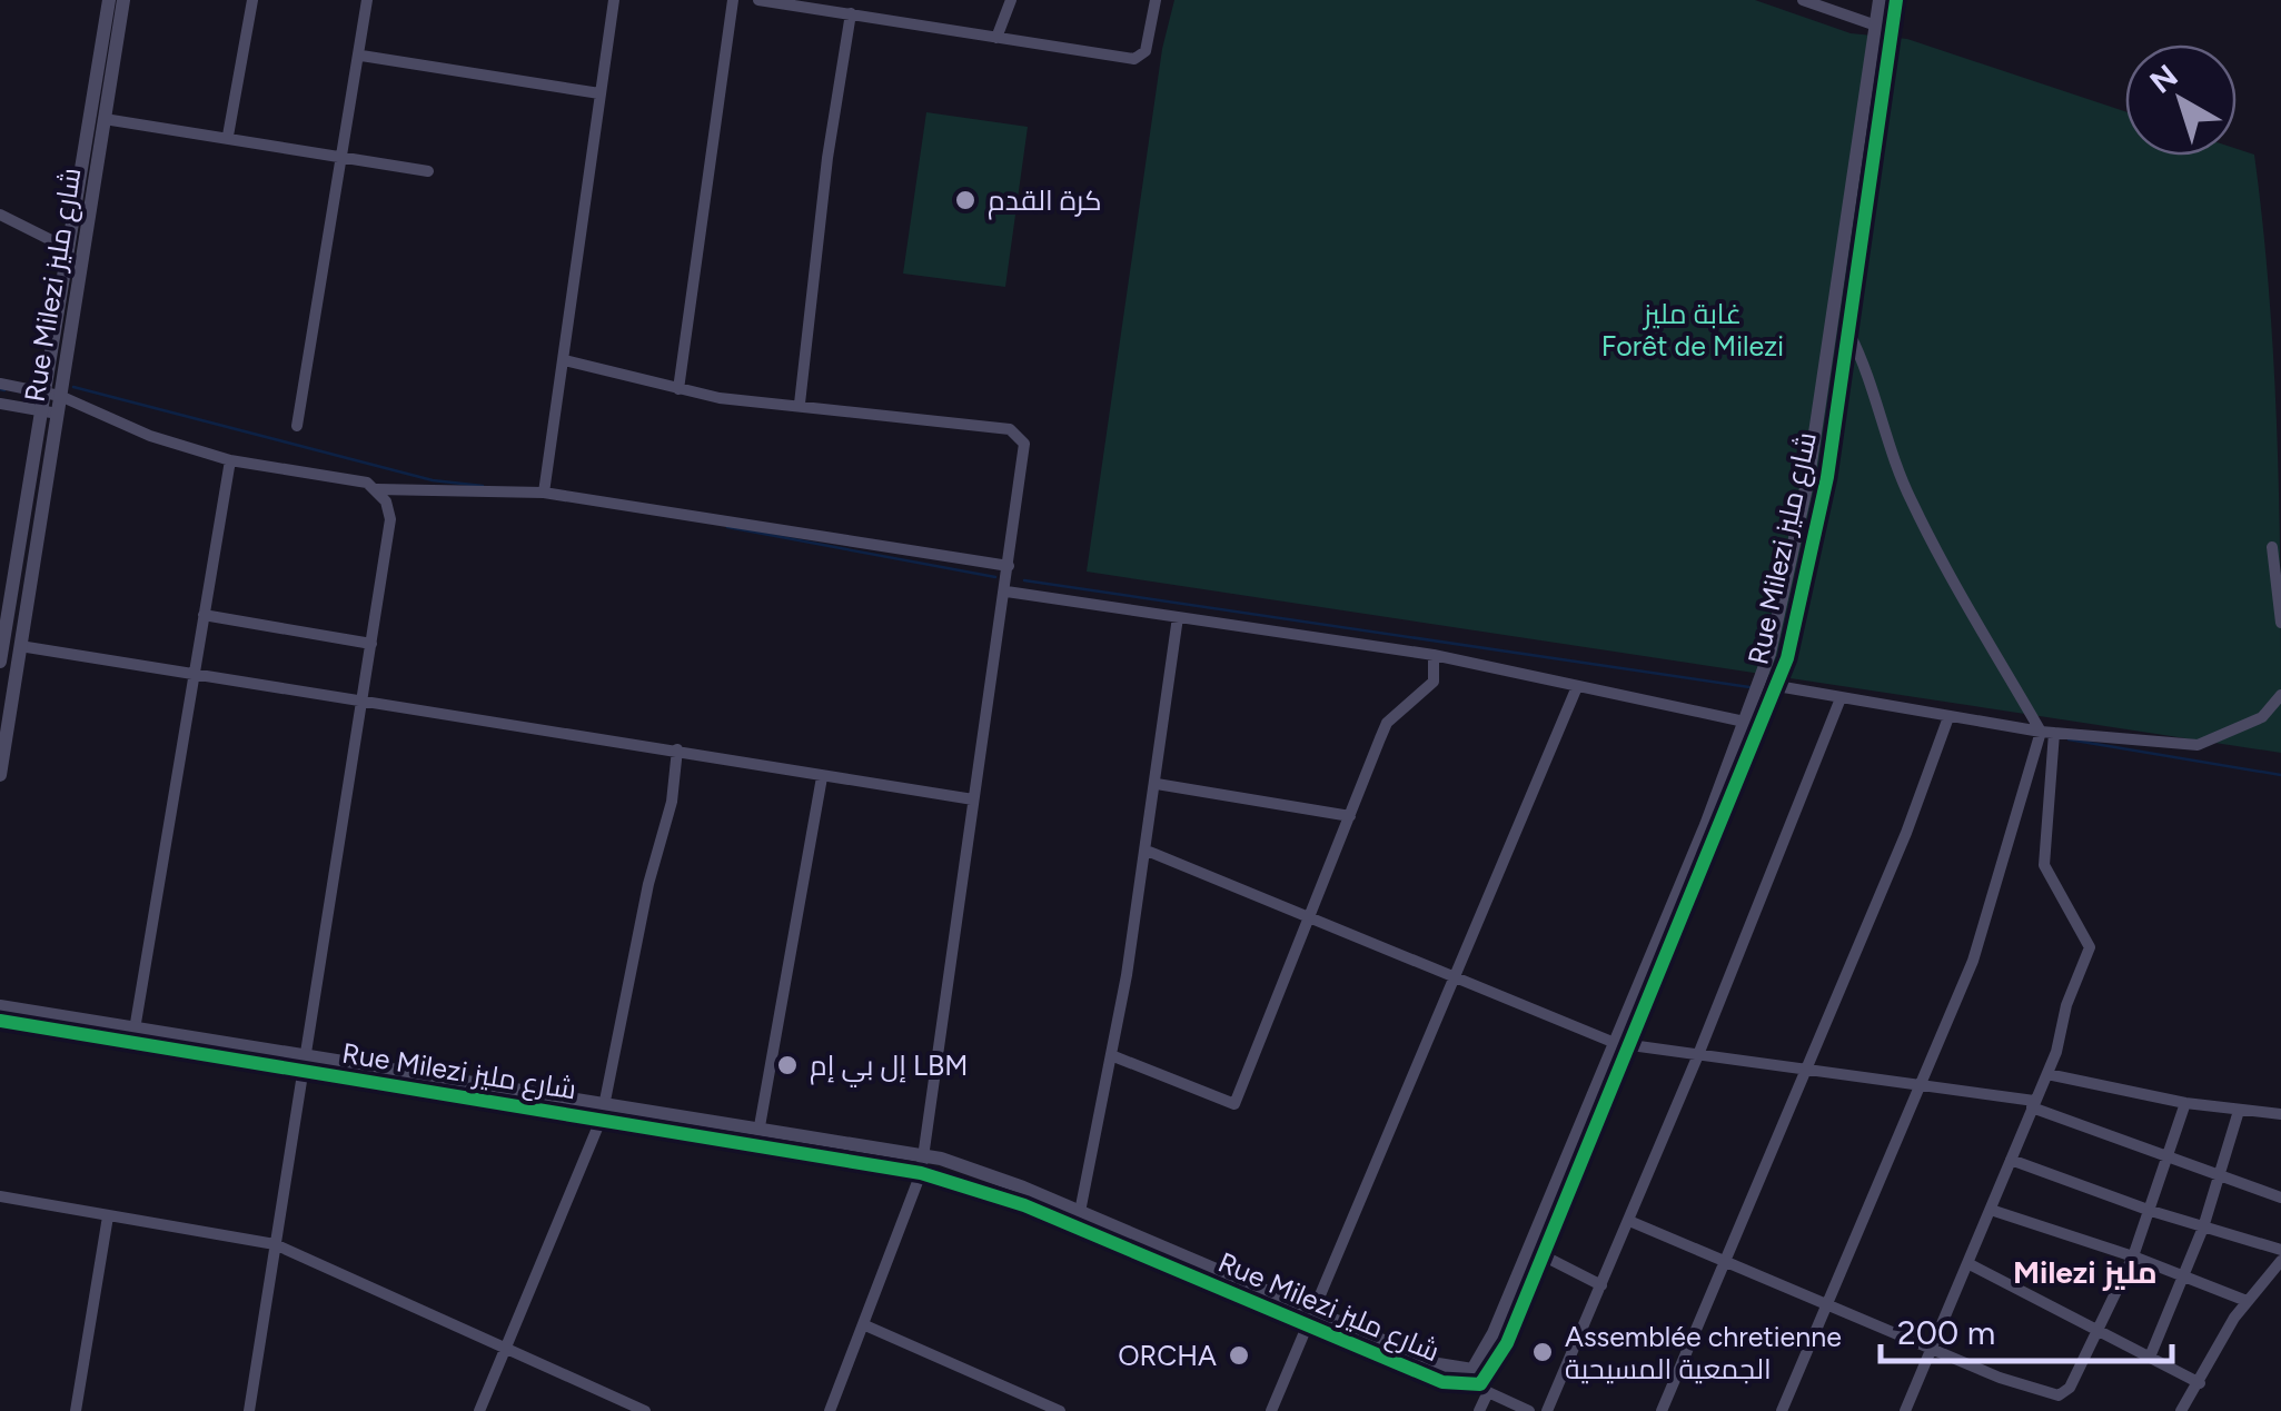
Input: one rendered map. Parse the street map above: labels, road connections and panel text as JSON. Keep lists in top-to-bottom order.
{
  "streets": {
    "street": ["Rue Milezi شارع مليز"]
  },
  "districts": ["Milezi مليز"],
  "parks": ["غابة مليز Forêt de Milezi"],
  "places": [
    "كرة القدم",
    "إل بي إم LBM",
    "Assemblée chretienne الجمعية المسيحية",
    "ORCHA"
  ],
  "scale_bar": "200 m",
  "north": "top left"
}
